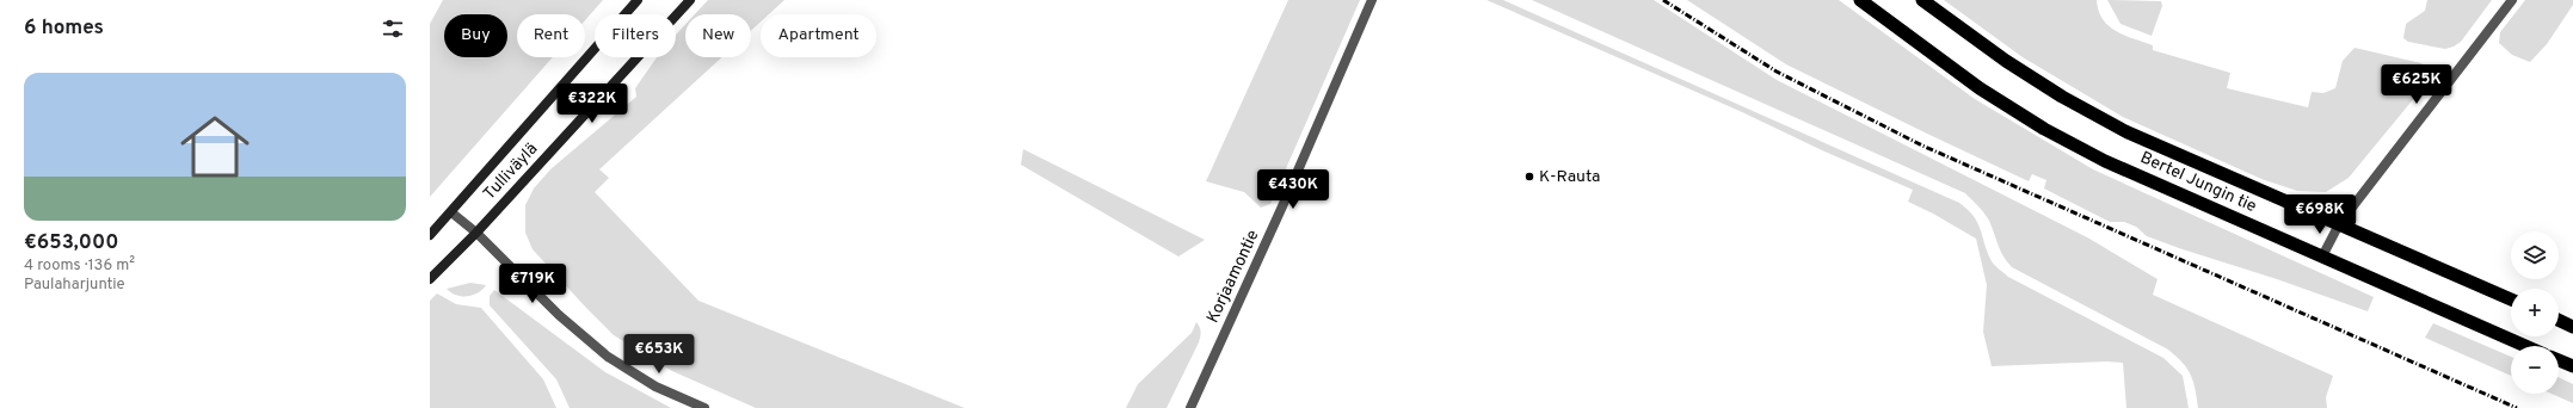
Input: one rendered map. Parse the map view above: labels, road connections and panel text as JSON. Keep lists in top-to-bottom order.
{
  "streets": {
    "highway": ["Bertel Jungin tie"],
    "main road": ["Tulliväylä"],
    "street": ["Korjaamontie"]
  },
  "places": ["K-Rauta"],
  "page": {
    "heading": "6 homes",
    "chip": [
      "Buy",
      "Rent",
      "Filters",
      "New",
      "Apartment"
    ],
    "list": [
      {
        "name": "€653,000",
        "note": "4 rooms · 136 m² · Paulaharjuntie"
      }
    ],
    "price": [
      "€625K",
      "€322K",
      "€430K",
      "€698K",
      "€719K",
      "€653K"
    ],
    "map_buttons": ["+", "−"]
  }
}
